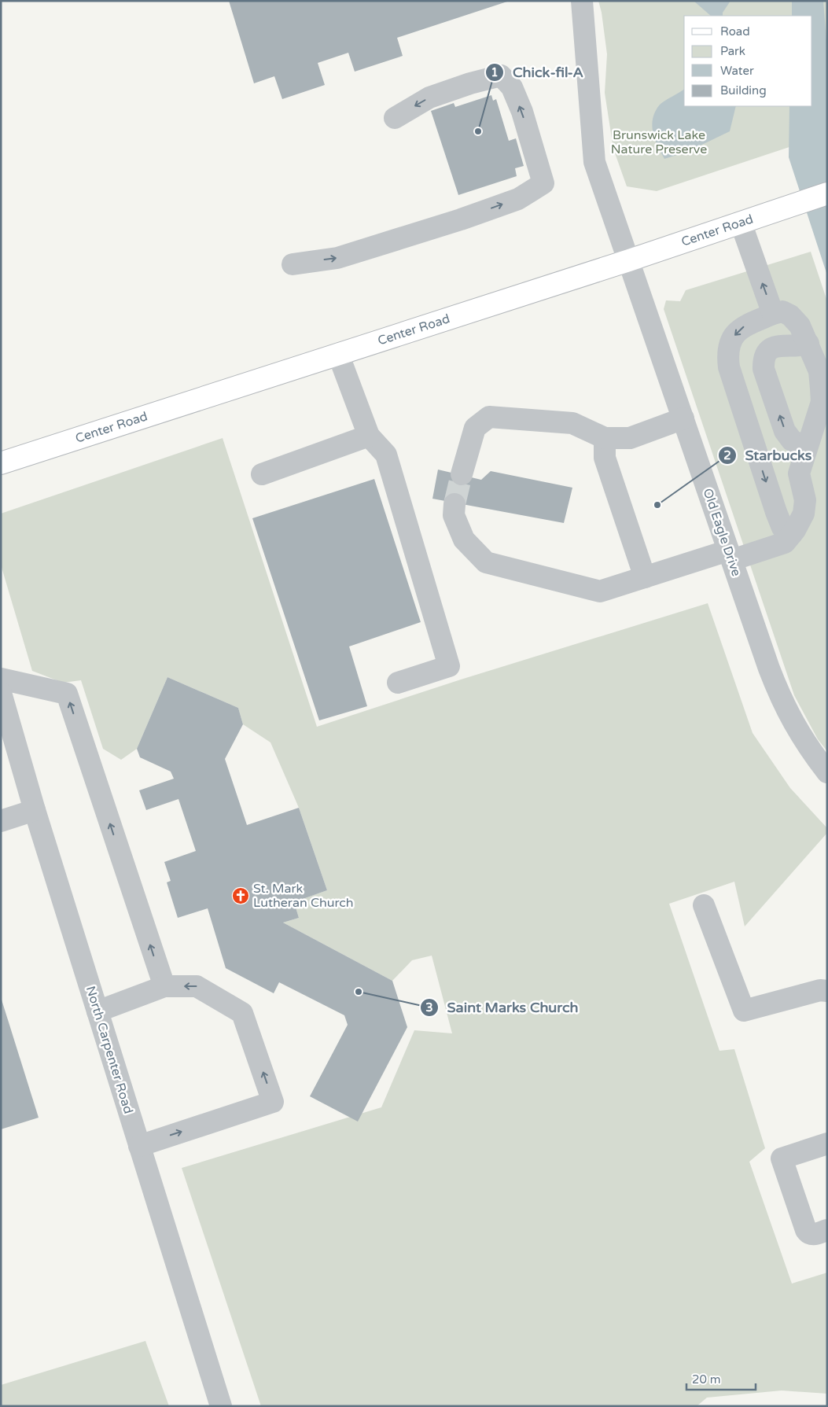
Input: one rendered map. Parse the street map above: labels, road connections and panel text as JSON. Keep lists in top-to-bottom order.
{
  "streets": {
    "main road": ["Center Road"],
    "street": ["Old Eagle Drive", "North Carpenter Road"]
  },
  "crossings": [
    ["Center Road", "Old Eagle Drive"]
  ],
  "parks": ["Brunswick Lake Nature Preserve"],
  "places": {
    "other": ["Chick-fil-A", "Starbucks", "Saint Marks Church"],
    "church": ["St. Mark Lutheran Church"]
  },
  "legend": [
    "Road",
    "Park",
    "Water",
    "Building"
  ],
  "scale_bar": "20 m"
}
